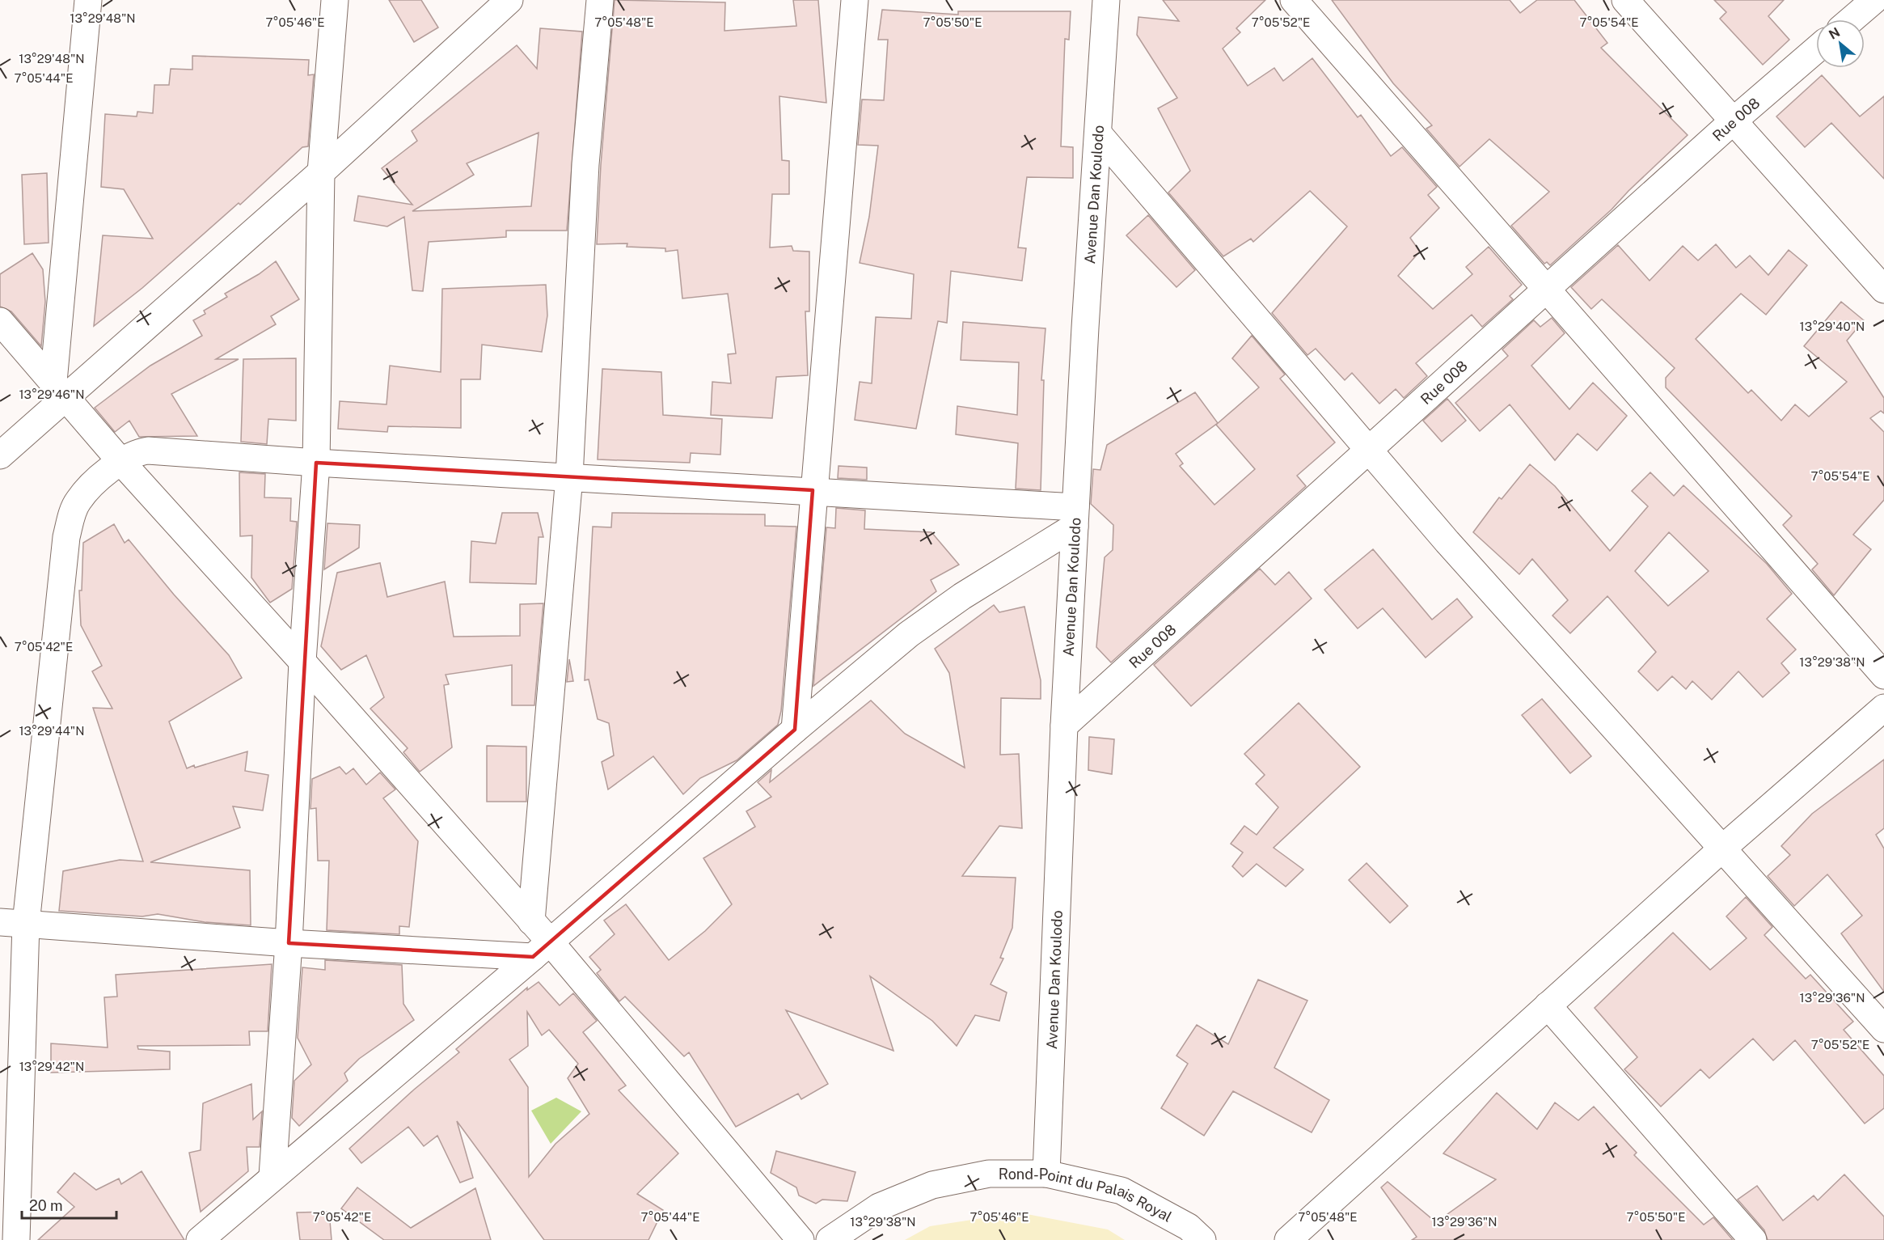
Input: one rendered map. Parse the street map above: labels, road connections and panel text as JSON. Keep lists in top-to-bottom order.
{
  "streets": {
    "street": ["Rue 008", "Avenue Dan Koulodo", "Rond-Point du Palais Royal"]
  },
  "crossings": [
    ["Rue 008", "Avenue Dan Koulodo"],
    ["Avenue Dan Koulodo", "Rond-Point du Palais Royal"]
  ],
  "scale_bar": "20 m",
  "north": "top left",
  "coordinates": [
    "13°29'48\"N",
    "7°05'52\"E",
    "7°05'46\"E",
    "7°05'48\"E",
    "7°05'50\"E",
    "7°05'54\"E",
    "7°05'44\"E",
    "13°29'40\"N",
    "13°29'46\"N",
    "7°05'42\"E",
    "13°29'38\"N",
    "13°29'44\"N",
    "13°29'36\"N",
    "13°29'42\"N"
  ]
}
